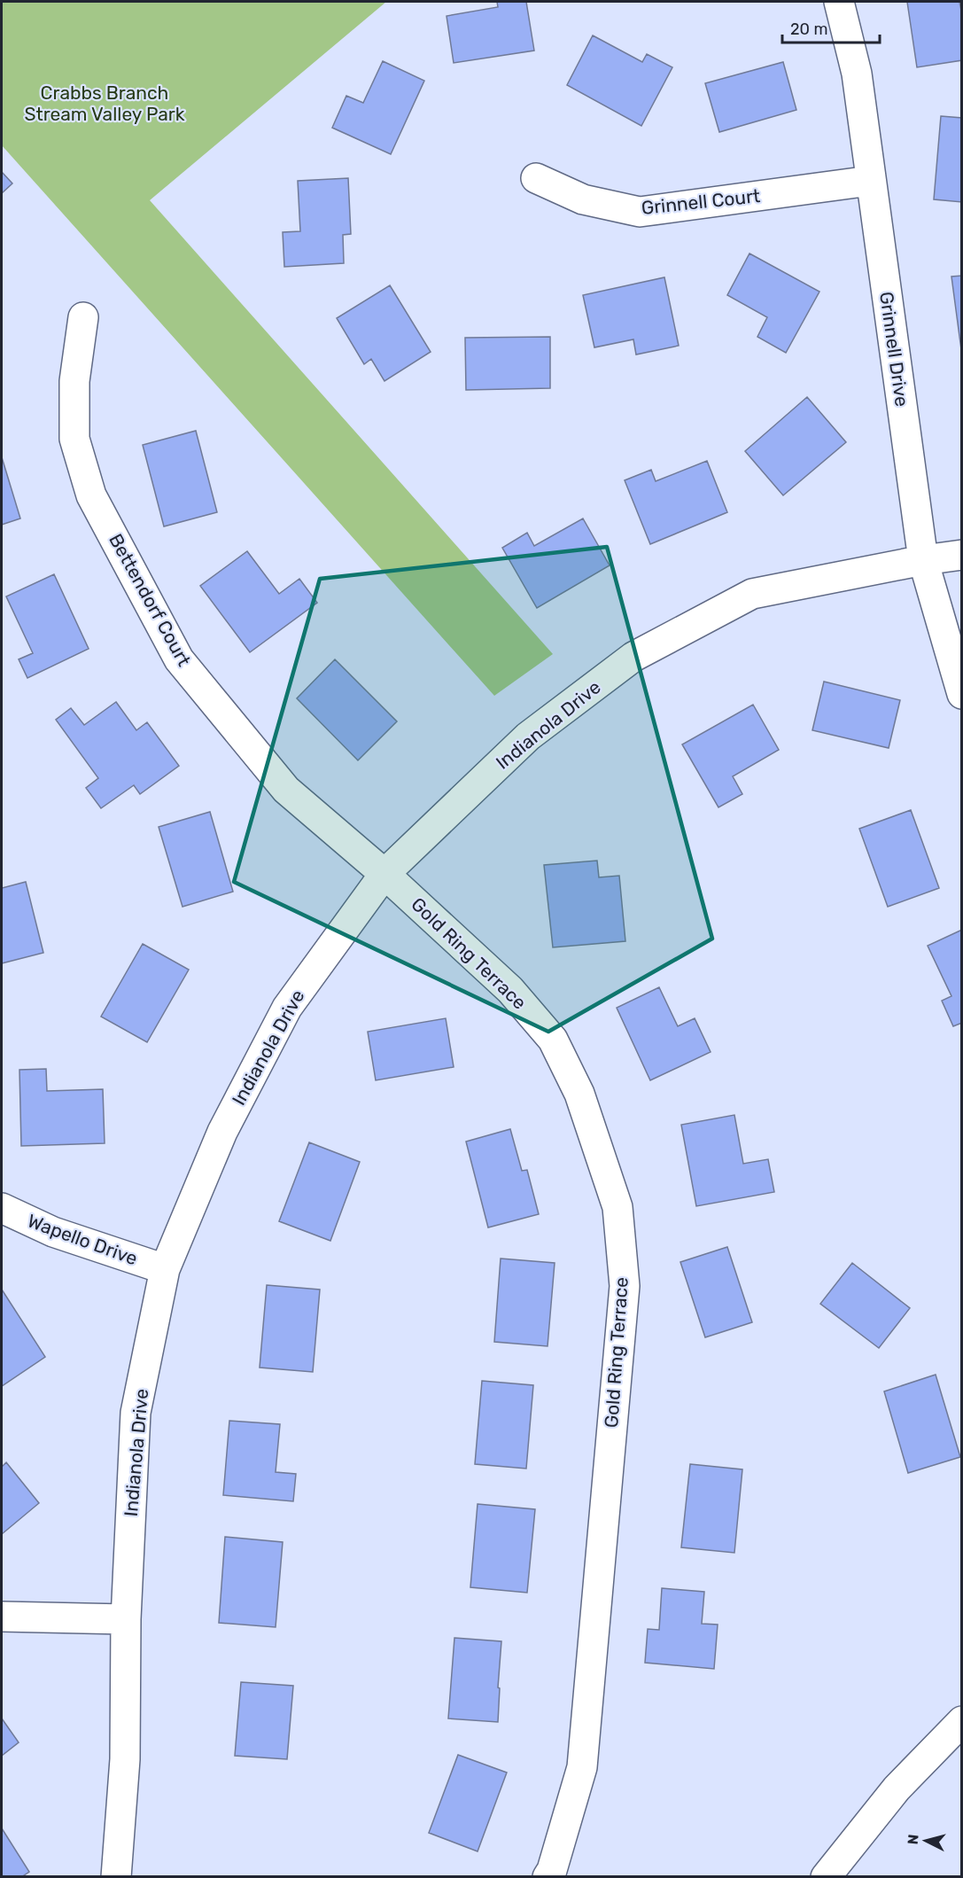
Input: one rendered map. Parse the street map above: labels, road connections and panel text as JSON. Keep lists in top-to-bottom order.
{
  "streets": {
    "street": [
      "Grinnell Court",
      "Grinnell Drive",
      "Bettendorf Court",
      "Indianola Drive",
      "Gold Ring Terrace",
      "Wapello Drive"
    ]
  },
  "crossings": [
    ["Grinnell Court", "Grinnell Drive"],
    ["Grinnell Drive", "Indianola Drive"],
    ["Bettendorf Court", "Indianola Drive"],
    ["Bettendorf Court", "Gold Ring Terrace"],
    ["Indianola Drive", "Gold Ring Terrace"],
    ["Indianola Drive", "Wapello Drive"]
  ],
  "parks": ["Crabbs Branch Stream Valley Park"],
  "scale_bar": "20 m",
  "north": "left"
}
